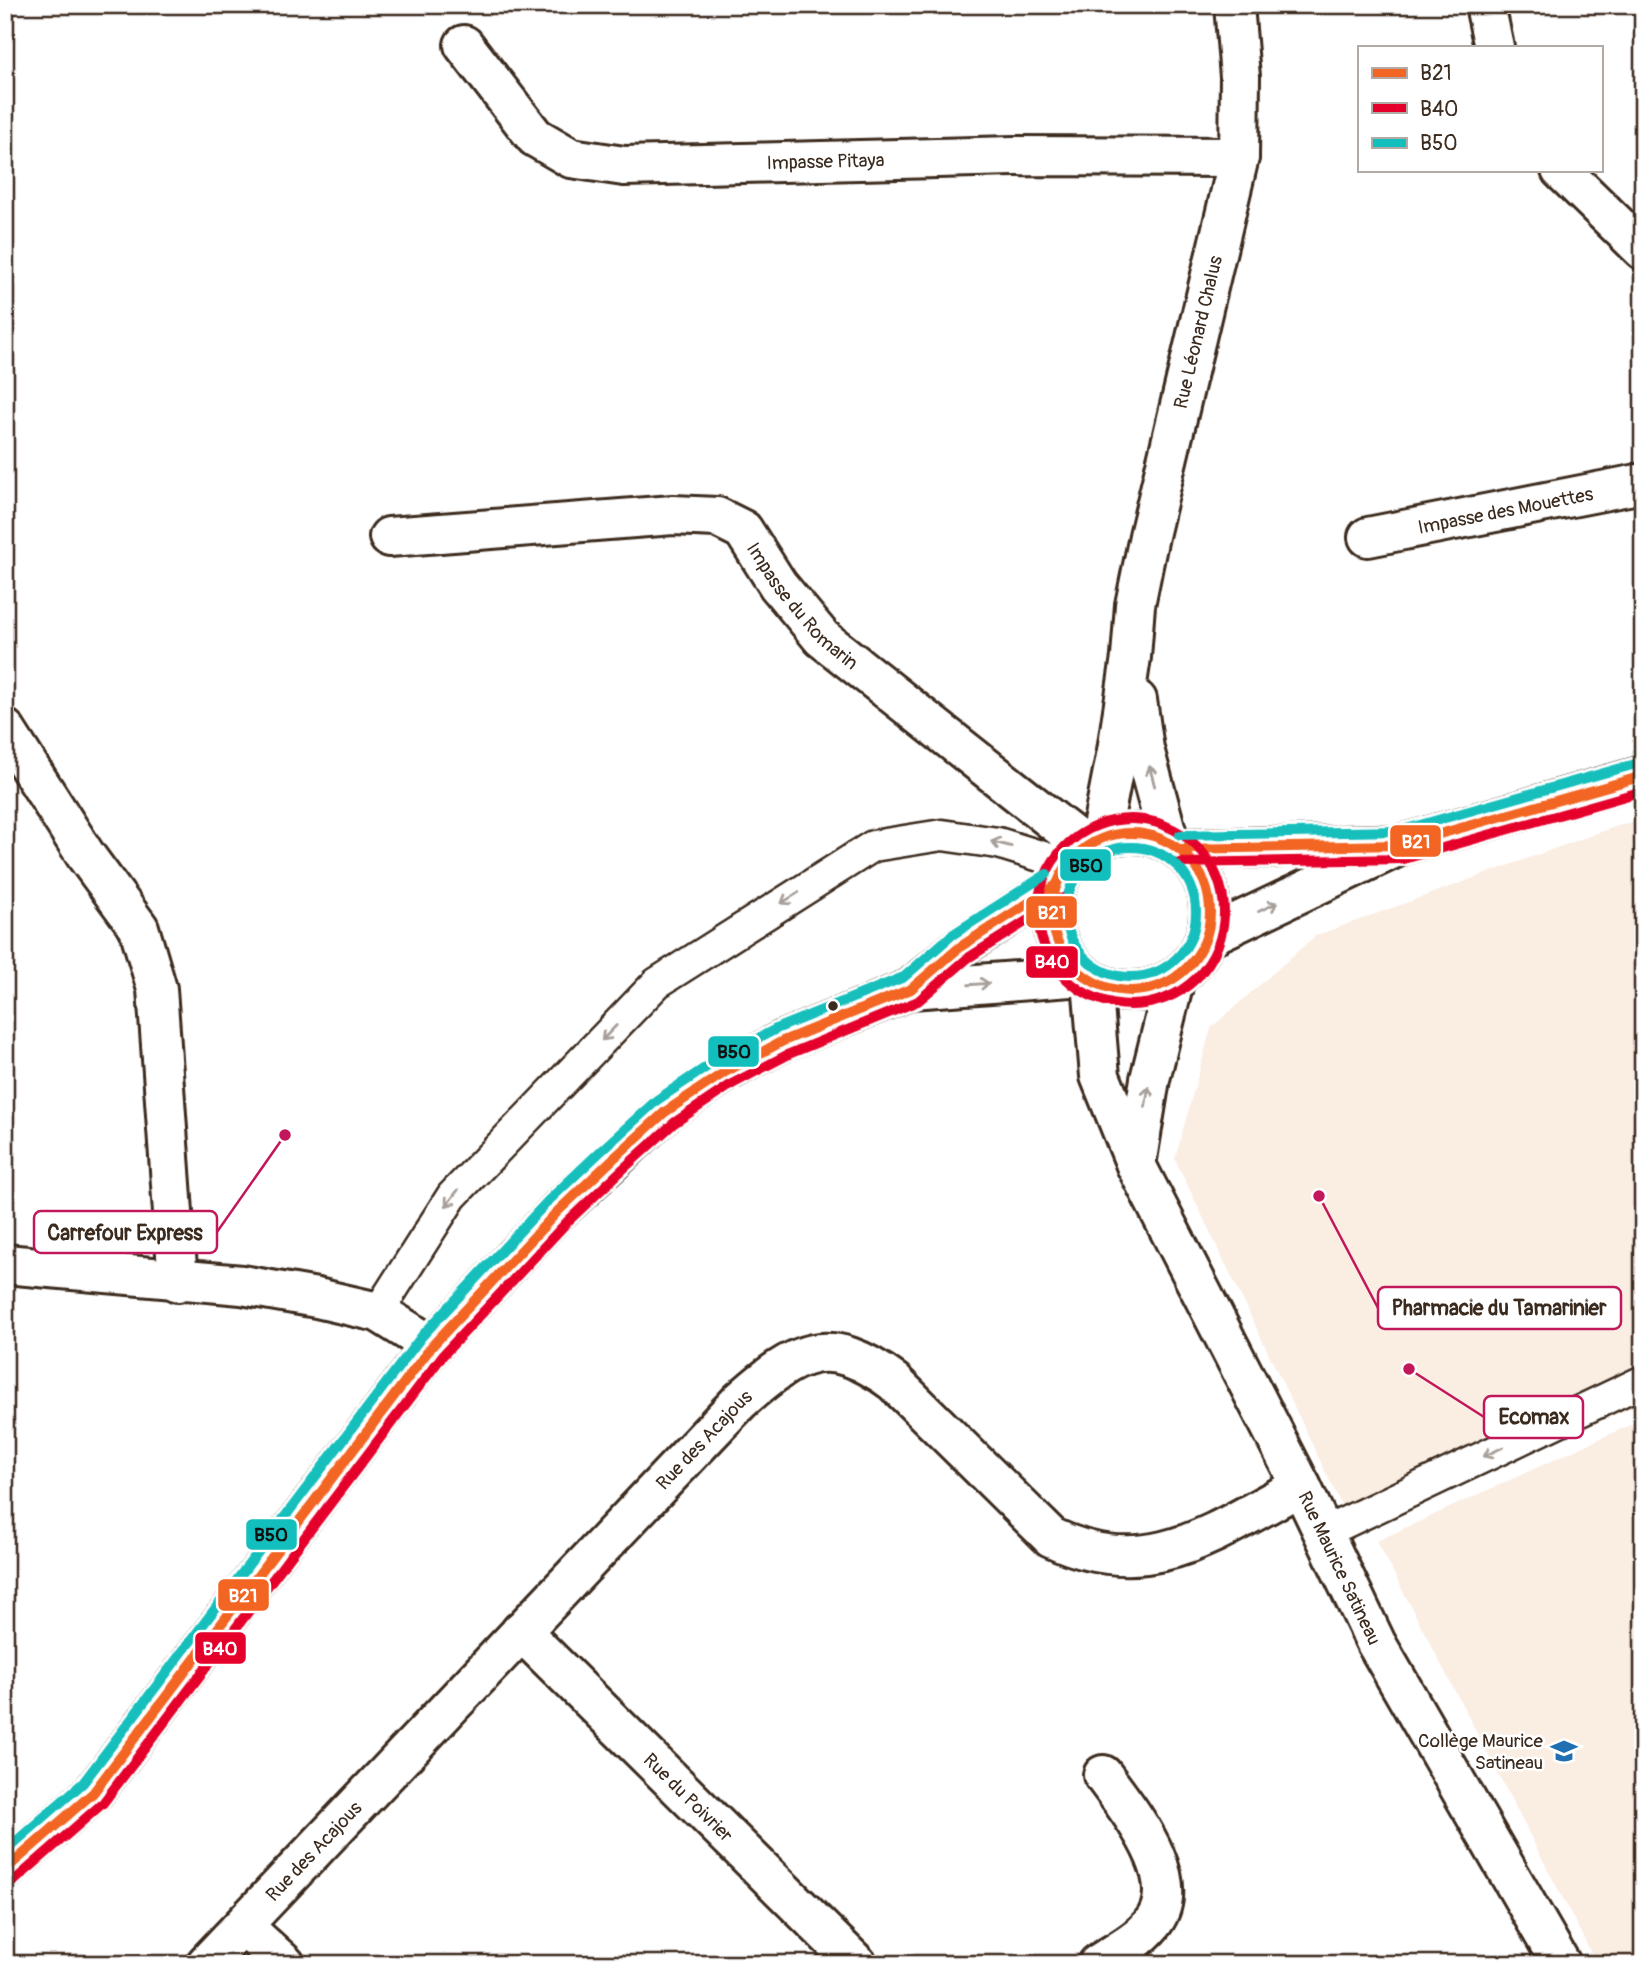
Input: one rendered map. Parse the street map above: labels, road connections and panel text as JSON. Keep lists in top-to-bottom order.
{
  "streets": {
    "street": [
      "Impasse Pitaya",
      "Rue Léonard Chalus",
      "Impasse des Mouettes",
      "Impasse du Romarin",
      "Rue des Acajous",
      "Rue Maurice Satineau",
      "Rue du Poivrier"
    ]
  },
  "crossings": [
    ["Impasse Pitaya", "Rue Léonard Chalus"],
    ["Rue Léonard Chalus", "Impasse du Romarin"],
    ["Rue Léonard Chalus", "Rue Maurice Satineau"],
    ["Impasse du Romarin", "Rue Maurice Satineau"],
    ["Rue des Acajous", "Rue Maurice Satineau"],
    ["Rue des Acajous", "Rue du Poivrier"]
  ],
  "places": {
    "other": ["Carrefour Express", "Pharmacie du Tamarinier", "Ecomax"],
    "school or university": ["Collège Maurice Satineau"]
  },
  "lines": ["transit line B50", "transit line B21", "transit line B40"],
  "legend": ["B21", "B40", "B50"]
}
